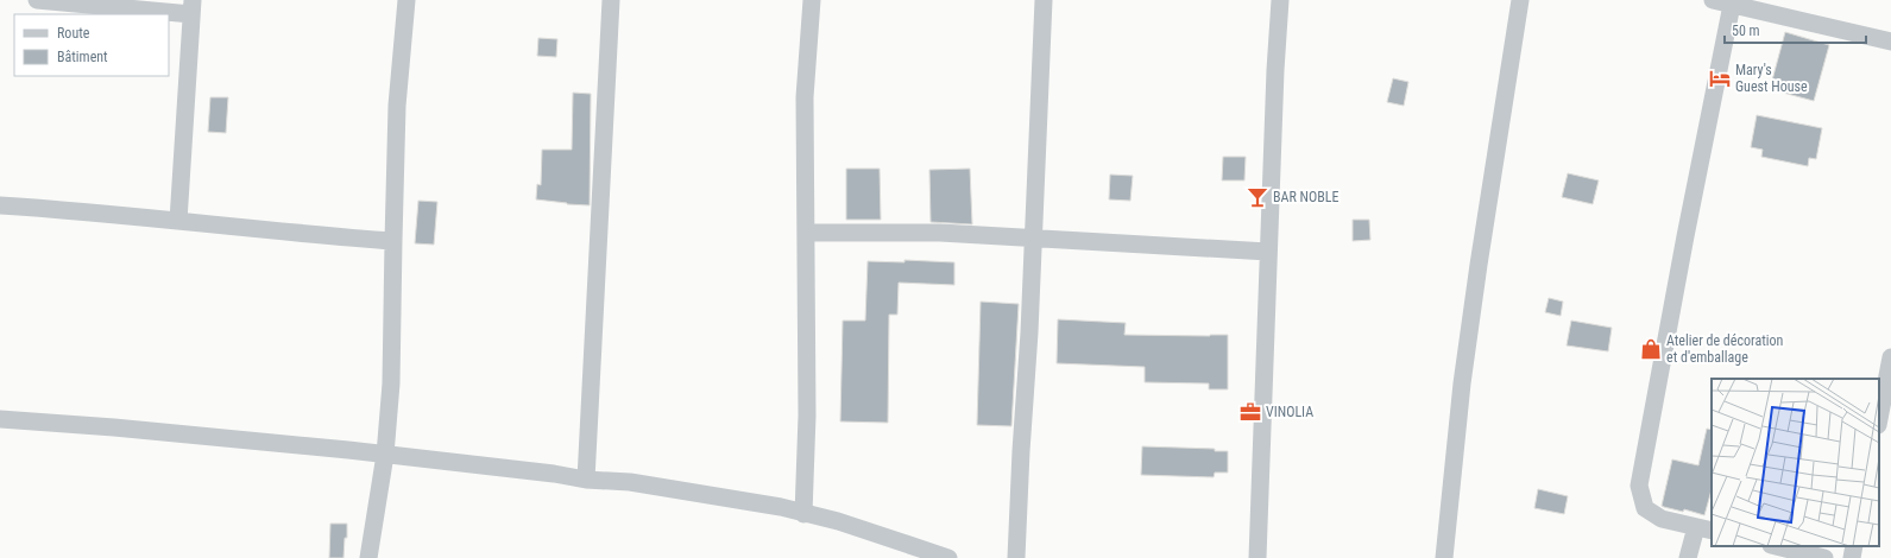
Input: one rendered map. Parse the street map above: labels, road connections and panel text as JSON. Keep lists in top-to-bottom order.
{
  "places": {
    "hotel": ["Mary's Guest House"],
    "bar": ["BAR NOBLE"],
    "shop": ["Atelier de décoration et d'emballage"],
    "office": ["VINOLIA"]
  },
  "legend": ["Route", "Bâtiment"],
  "scale_bar": "50 m"
}
